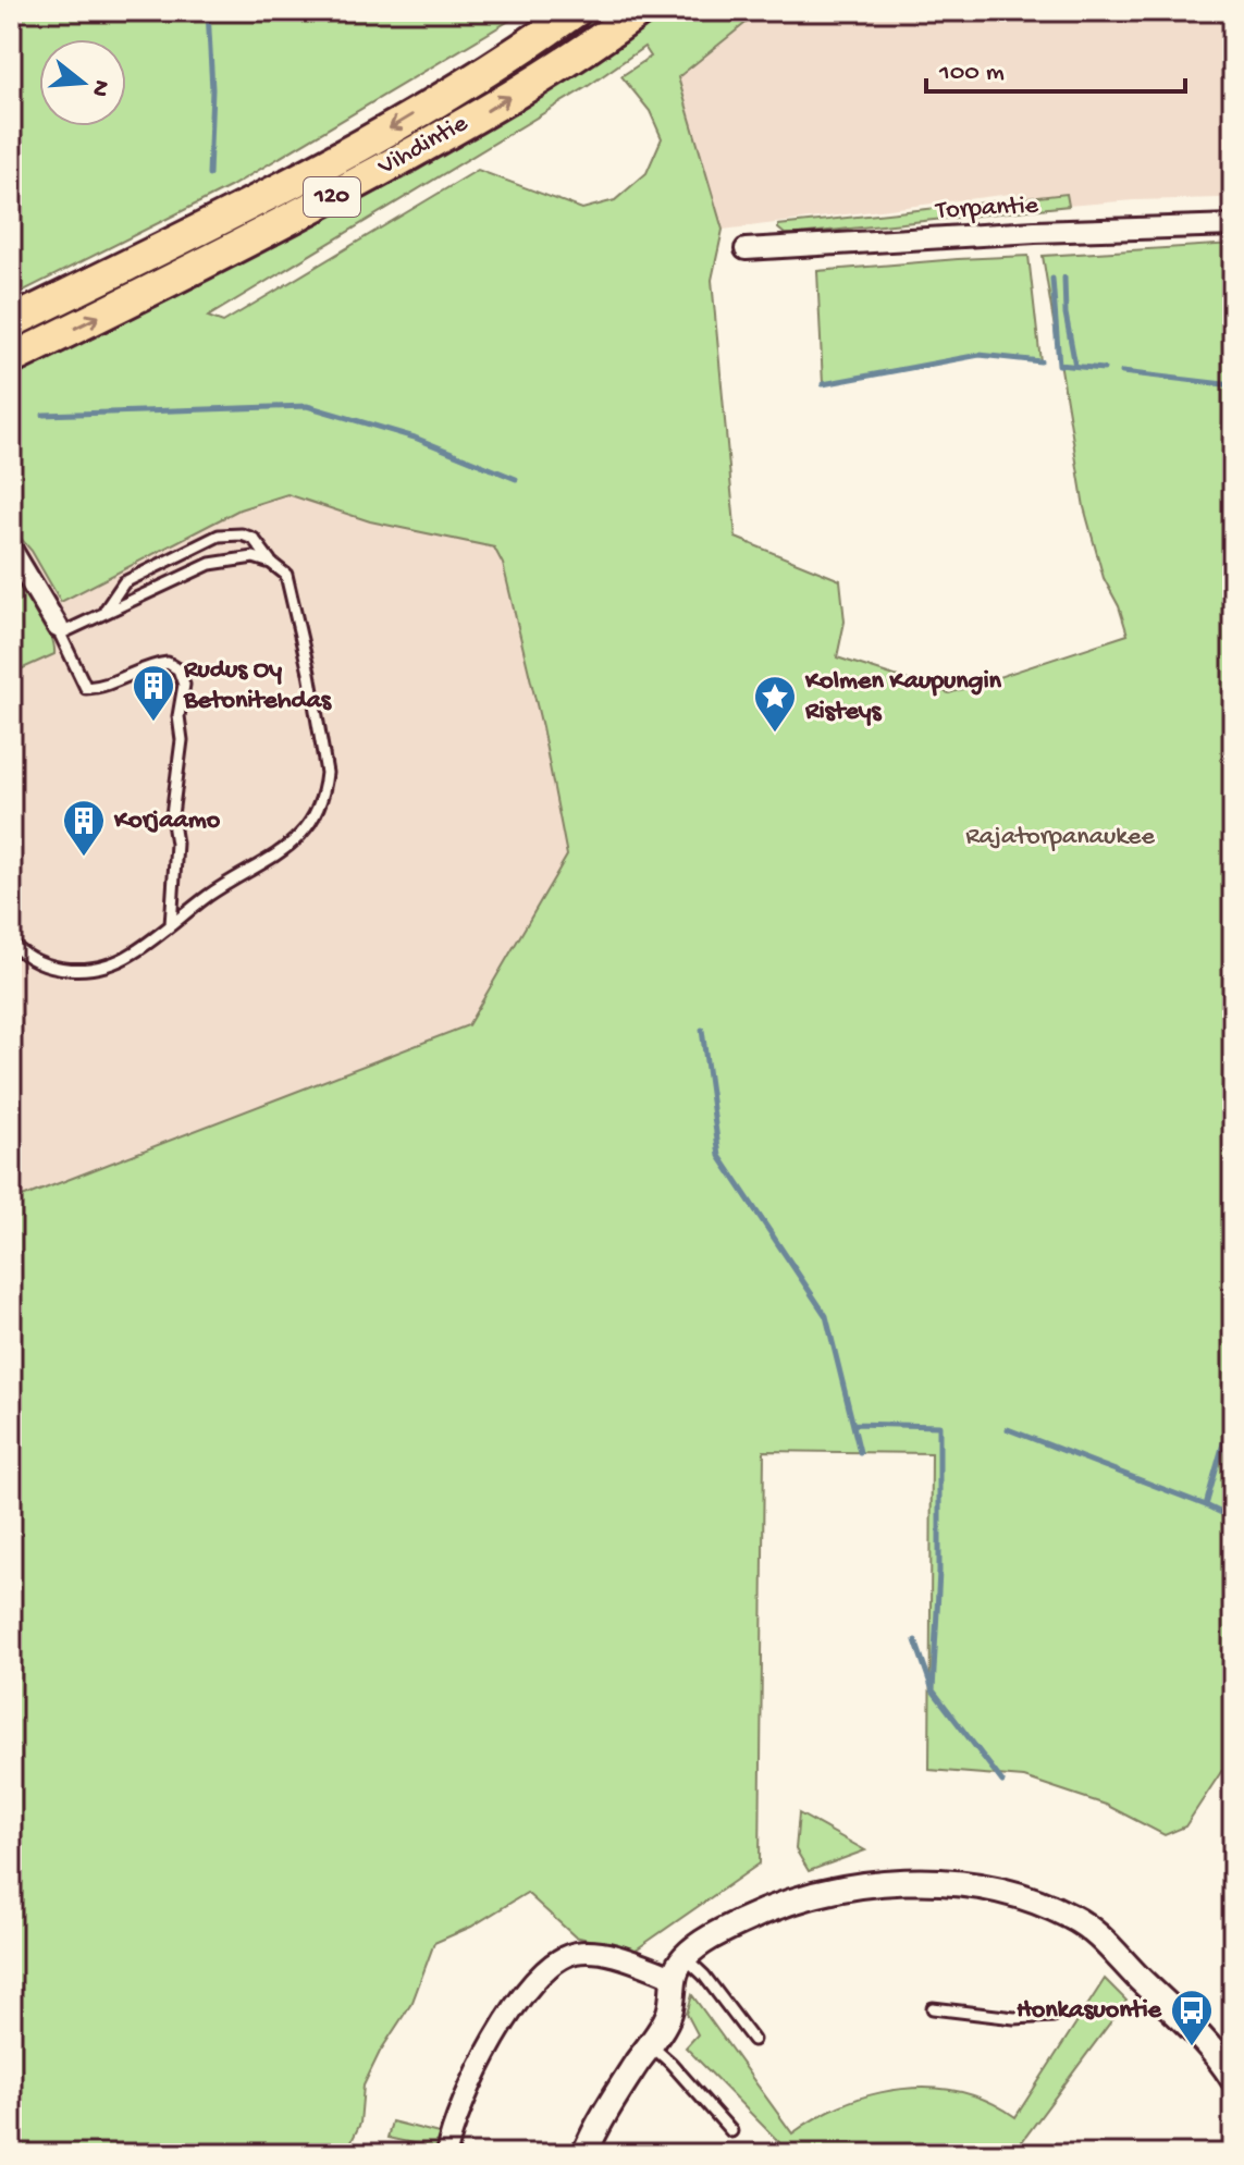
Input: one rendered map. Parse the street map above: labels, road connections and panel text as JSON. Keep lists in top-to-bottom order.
{
  "streets": {
    "main road": ["Vihdintie", "120"],
    "street": ["Torpantie"]
  },
  "parks": ["Rajatorpanaukee"],
  "places": {
    "building": ["Rudus Oy Betonitehdas", "Korjaamo"],
    "place": ["Kolmen Kaupungin Risteys"],
    "bus stop": ["Honkasuontie"]
  },
  "scale_bar": "100 m",
  "north": "right"
}
